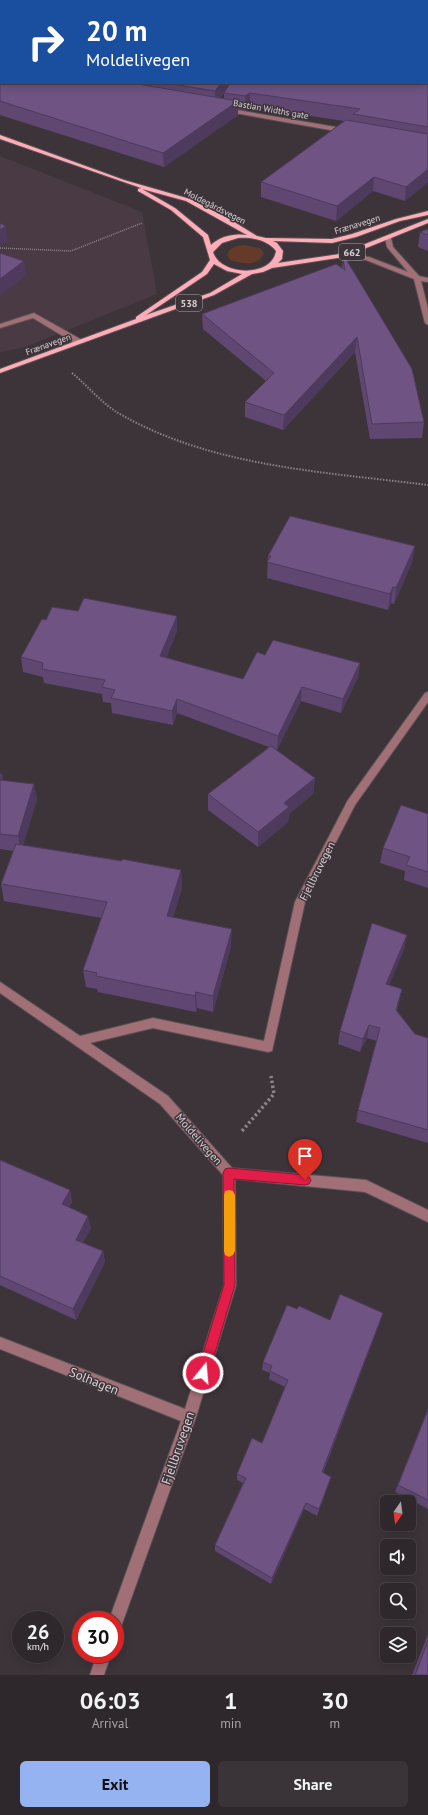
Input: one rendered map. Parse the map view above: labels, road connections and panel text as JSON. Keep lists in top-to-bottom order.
{
  "streets": {
    "main road": [
      "Moldegårdsvegen",
      "Frænavegen",
      "662",
      "538"
    ],
    "street": [
      "Bastian Widths gate",
      "Fjellbruvegen",
      "Moldelivegen",
      "Solhagen"
    ]
  },
  "crossings": [
    ["Moldegårdsvegen", "662"],
    ["Frænavegen", "662"],
    ["Fjellbruvegen", "Moldelivegen"],
    ["Fjellbruvegen", "Solhagen"]
  ],
  "north": "bottom",
  "page": {
    "turn": ["20 m", "Moldelivegen"],
    "speed": "26 km/h",
    "limit": "30",
    "eta": [
      "06:03",
      "Arrival",
      "1",
      "min",
      "30",
      "m"
    ],
    "buttons": ["Exit", "Share"]
  }
}
